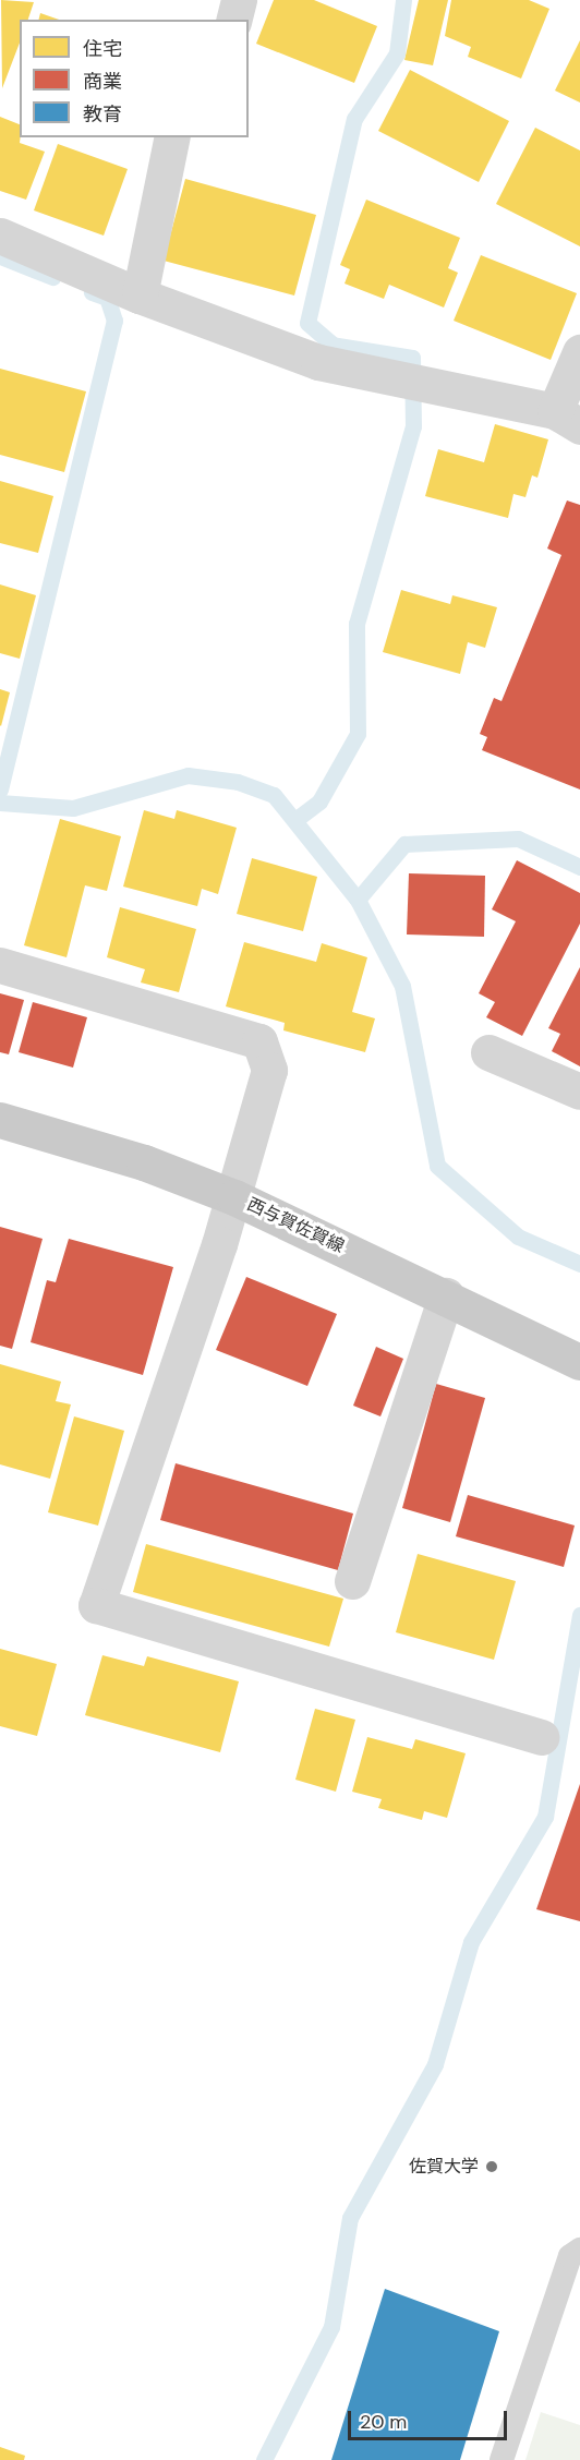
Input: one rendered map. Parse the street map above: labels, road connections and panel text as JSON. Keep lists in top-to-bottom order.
{
  "streets": {
    "main road": ["西与賀佐賀線"]
  },
  "places": ["佐賀大学"],
  "legend": ["住宅", "商業", "教育"],
  "scale_bar": "20 m"
}
